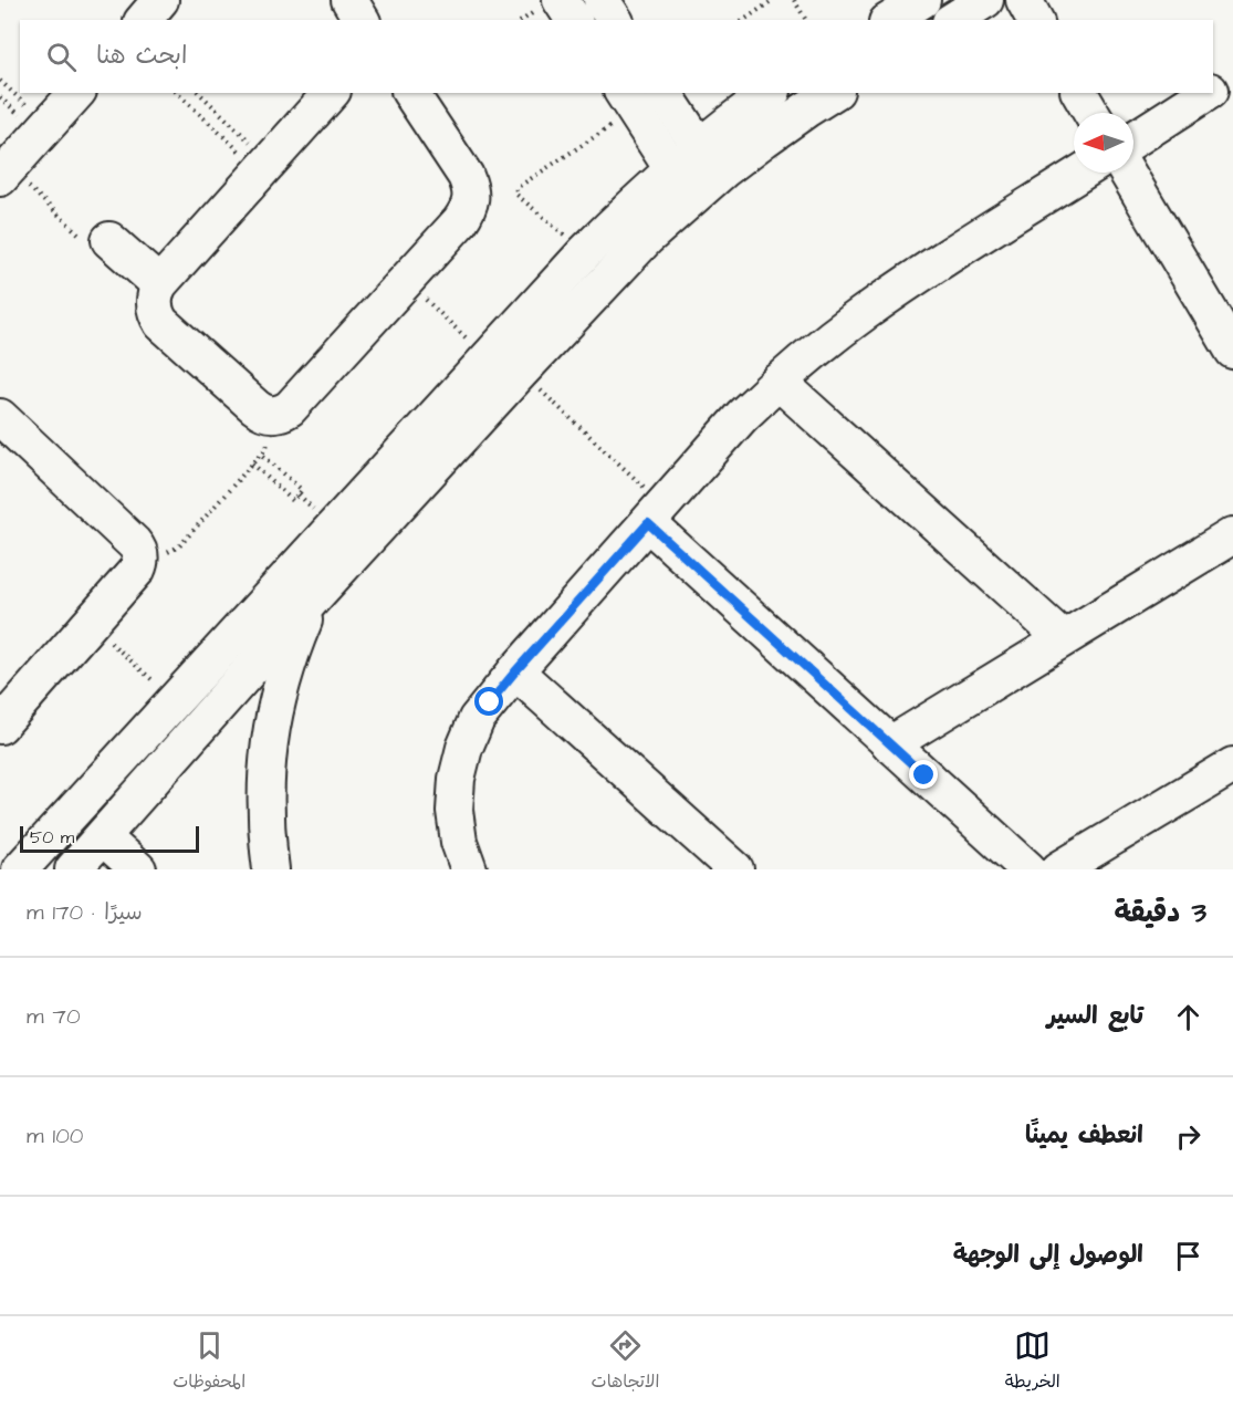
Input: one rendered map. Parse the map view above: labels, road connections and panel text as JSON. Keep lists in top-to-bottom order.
{
  "scale_bar": "50 m",
  "north": "left",
  "page": {
    "search": "ابحث هنا",
    "scale": "50 m",
    "heading": ["3 دقيقة", "سيرًا · 170 m"],
    "list": [
      ["تابع السير", "70 m"],
      ["انعطف يمينًا", "100 m"],
      "الوصول إلى الوجهة"
    ],
    "nav": ["الخريطة", "الاتجاهات", "المحفوظات"]
  }
}
